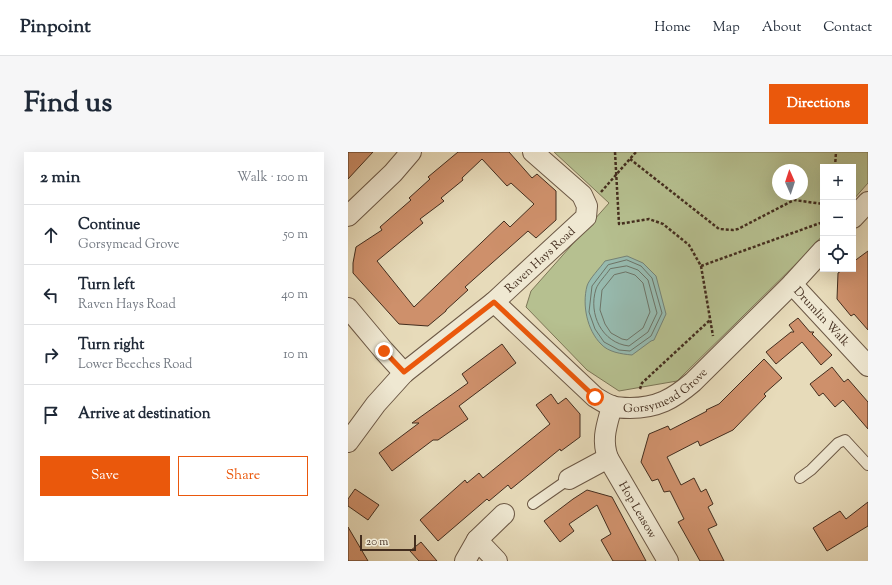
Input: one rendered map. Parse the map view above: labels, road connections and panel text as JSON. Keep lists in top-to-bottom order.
{
  "streets": {
    "street": [
      "Raven Hays Road",
      "Drumlin Walk",
      "Gorsymead Grove",
      "Hop Leasow"
    ]
  },
  "crossings": [
    ["Raven Hays Road", "Gorsymead Grove"],
    ["Drumlin Walk", "Gorsymead Grove"],
    ["Gorsymead Grove", "Hop Leasow"]
  ],
  "scale_bar": "20 m",
  "north": "top",
  "page": {
    "header": "Pinpoint",
    "nav": [
      "Home",
      "Map",
      "About",
      "Contact"
    ],
    "title": "Find us",
    "buttons": [
      "Directions",
      ["Save", "Share"]
    ],
    "heading": ["2 min", "Walk · 100 m"],
    "map_buttons": ["+", "−"],
    "list": [
      ["Continue", "Gorsymead Grove", "50 m"],
      ["Turn left", "Raven Hays Road", "40 m"],
      ["Turn right", "Lower Beeches Road", "10 m"],
      "Arrive at destination"
    ],
    "scale": "20 m"
  }
}
